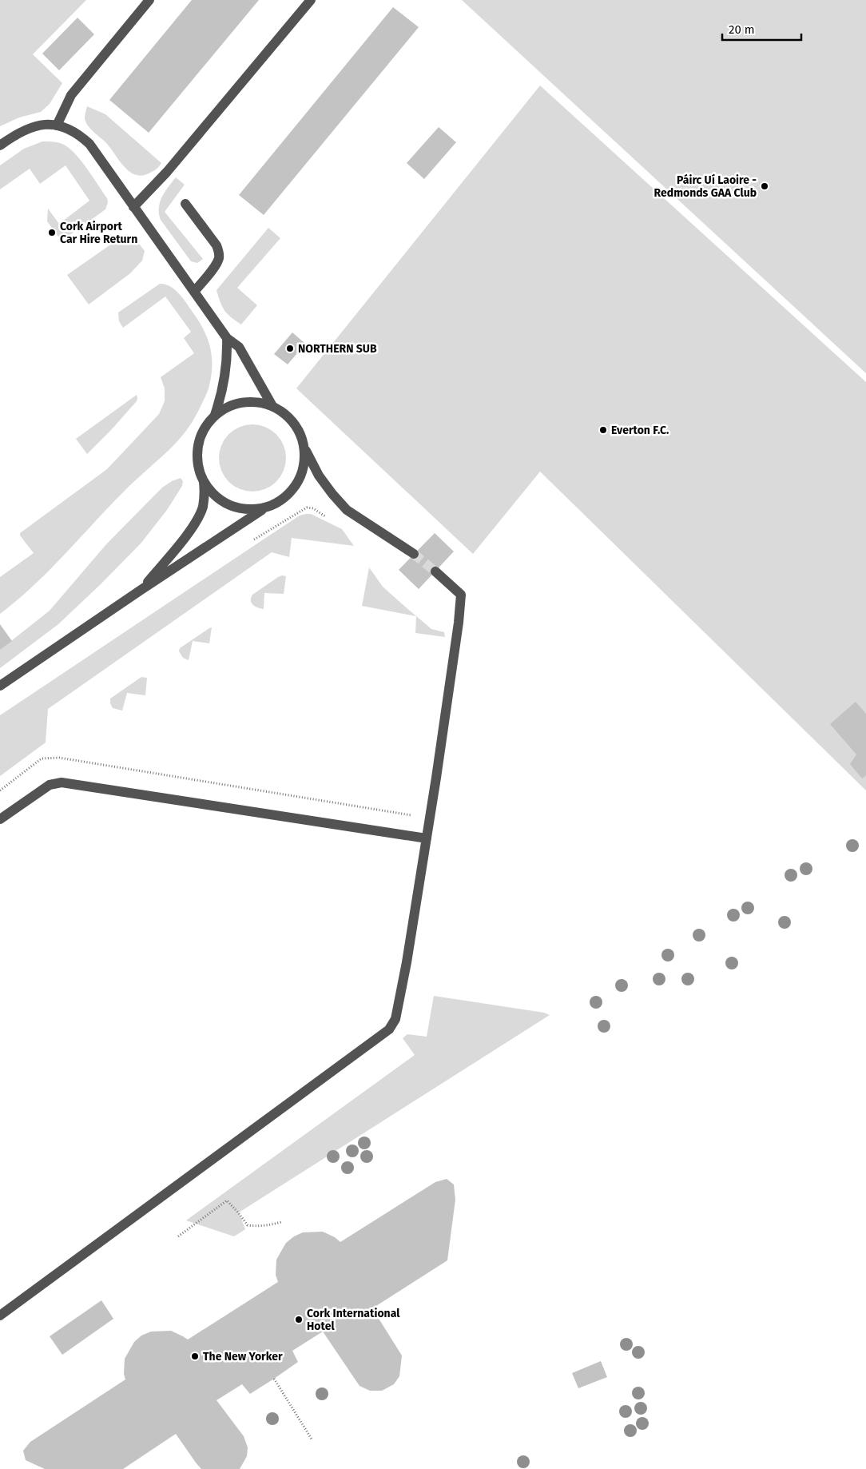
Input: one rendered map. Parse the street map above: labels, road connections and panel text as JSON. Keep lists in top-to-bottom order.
{
  "places": [
    "Páirc Uí Laoire - Redmonds GAA Club",
    "Cork Airport Car Hire Return",
    "NORTHERN SUB",
    "Everton F.C.",
    "Cork International Hotel",
    "The New Yorker"
  ],
  "scale_bar": "20 m"
}
